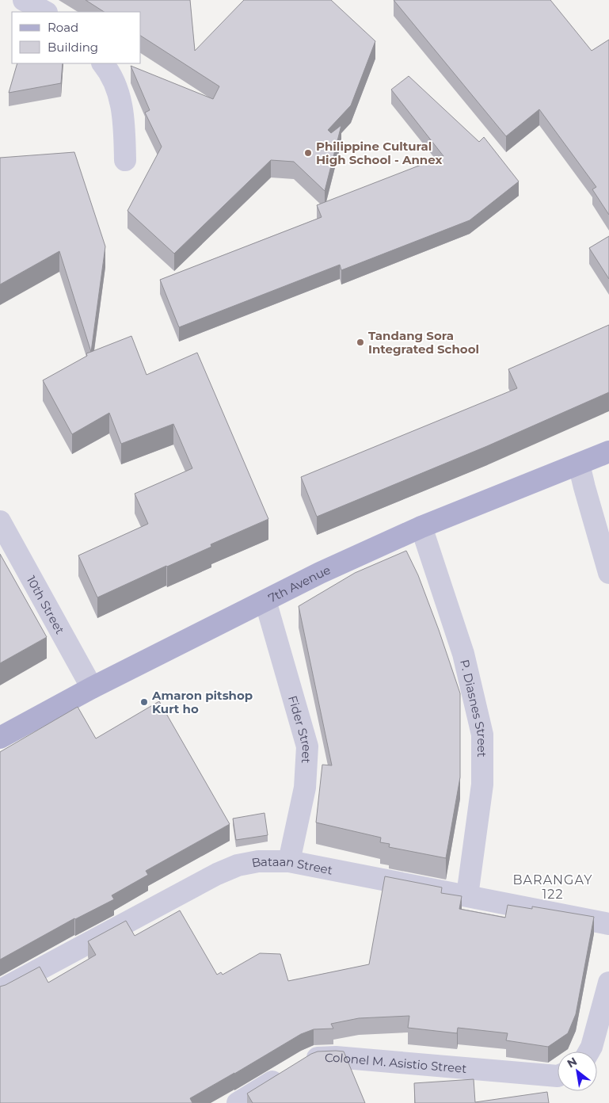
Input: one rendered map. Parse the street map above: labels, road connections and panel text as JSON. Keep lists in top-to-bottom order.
{
  "streets": {
    "main road": ["7th Avenue"],
    "street": [
      "10th Street",
      "P. Diasnes Street",
      "Fider Street",
      "Bataan Street",
      "Colonel M. Asistio Street"
    ]
  },
  "crossings": [
    ["7th Avenue", "10th Street"],
    ["7th Avenue", "P. Diasnes Street"],
    ["7th Avenue", "Fider Street"],
    ["P. Diasnes Street", "Bataan Street"],
    ["Fider Street", "Bataan Street"]
  ],
  "districts": ["BARANGAY 122"],
  "places": ["Philippine Cultural High School - Annex", "Tandang Sora Integrated School", "Amaron pitshop Kurt ho"],
  "legend": ["Road", "Building"],
  "north": "top left"
}
